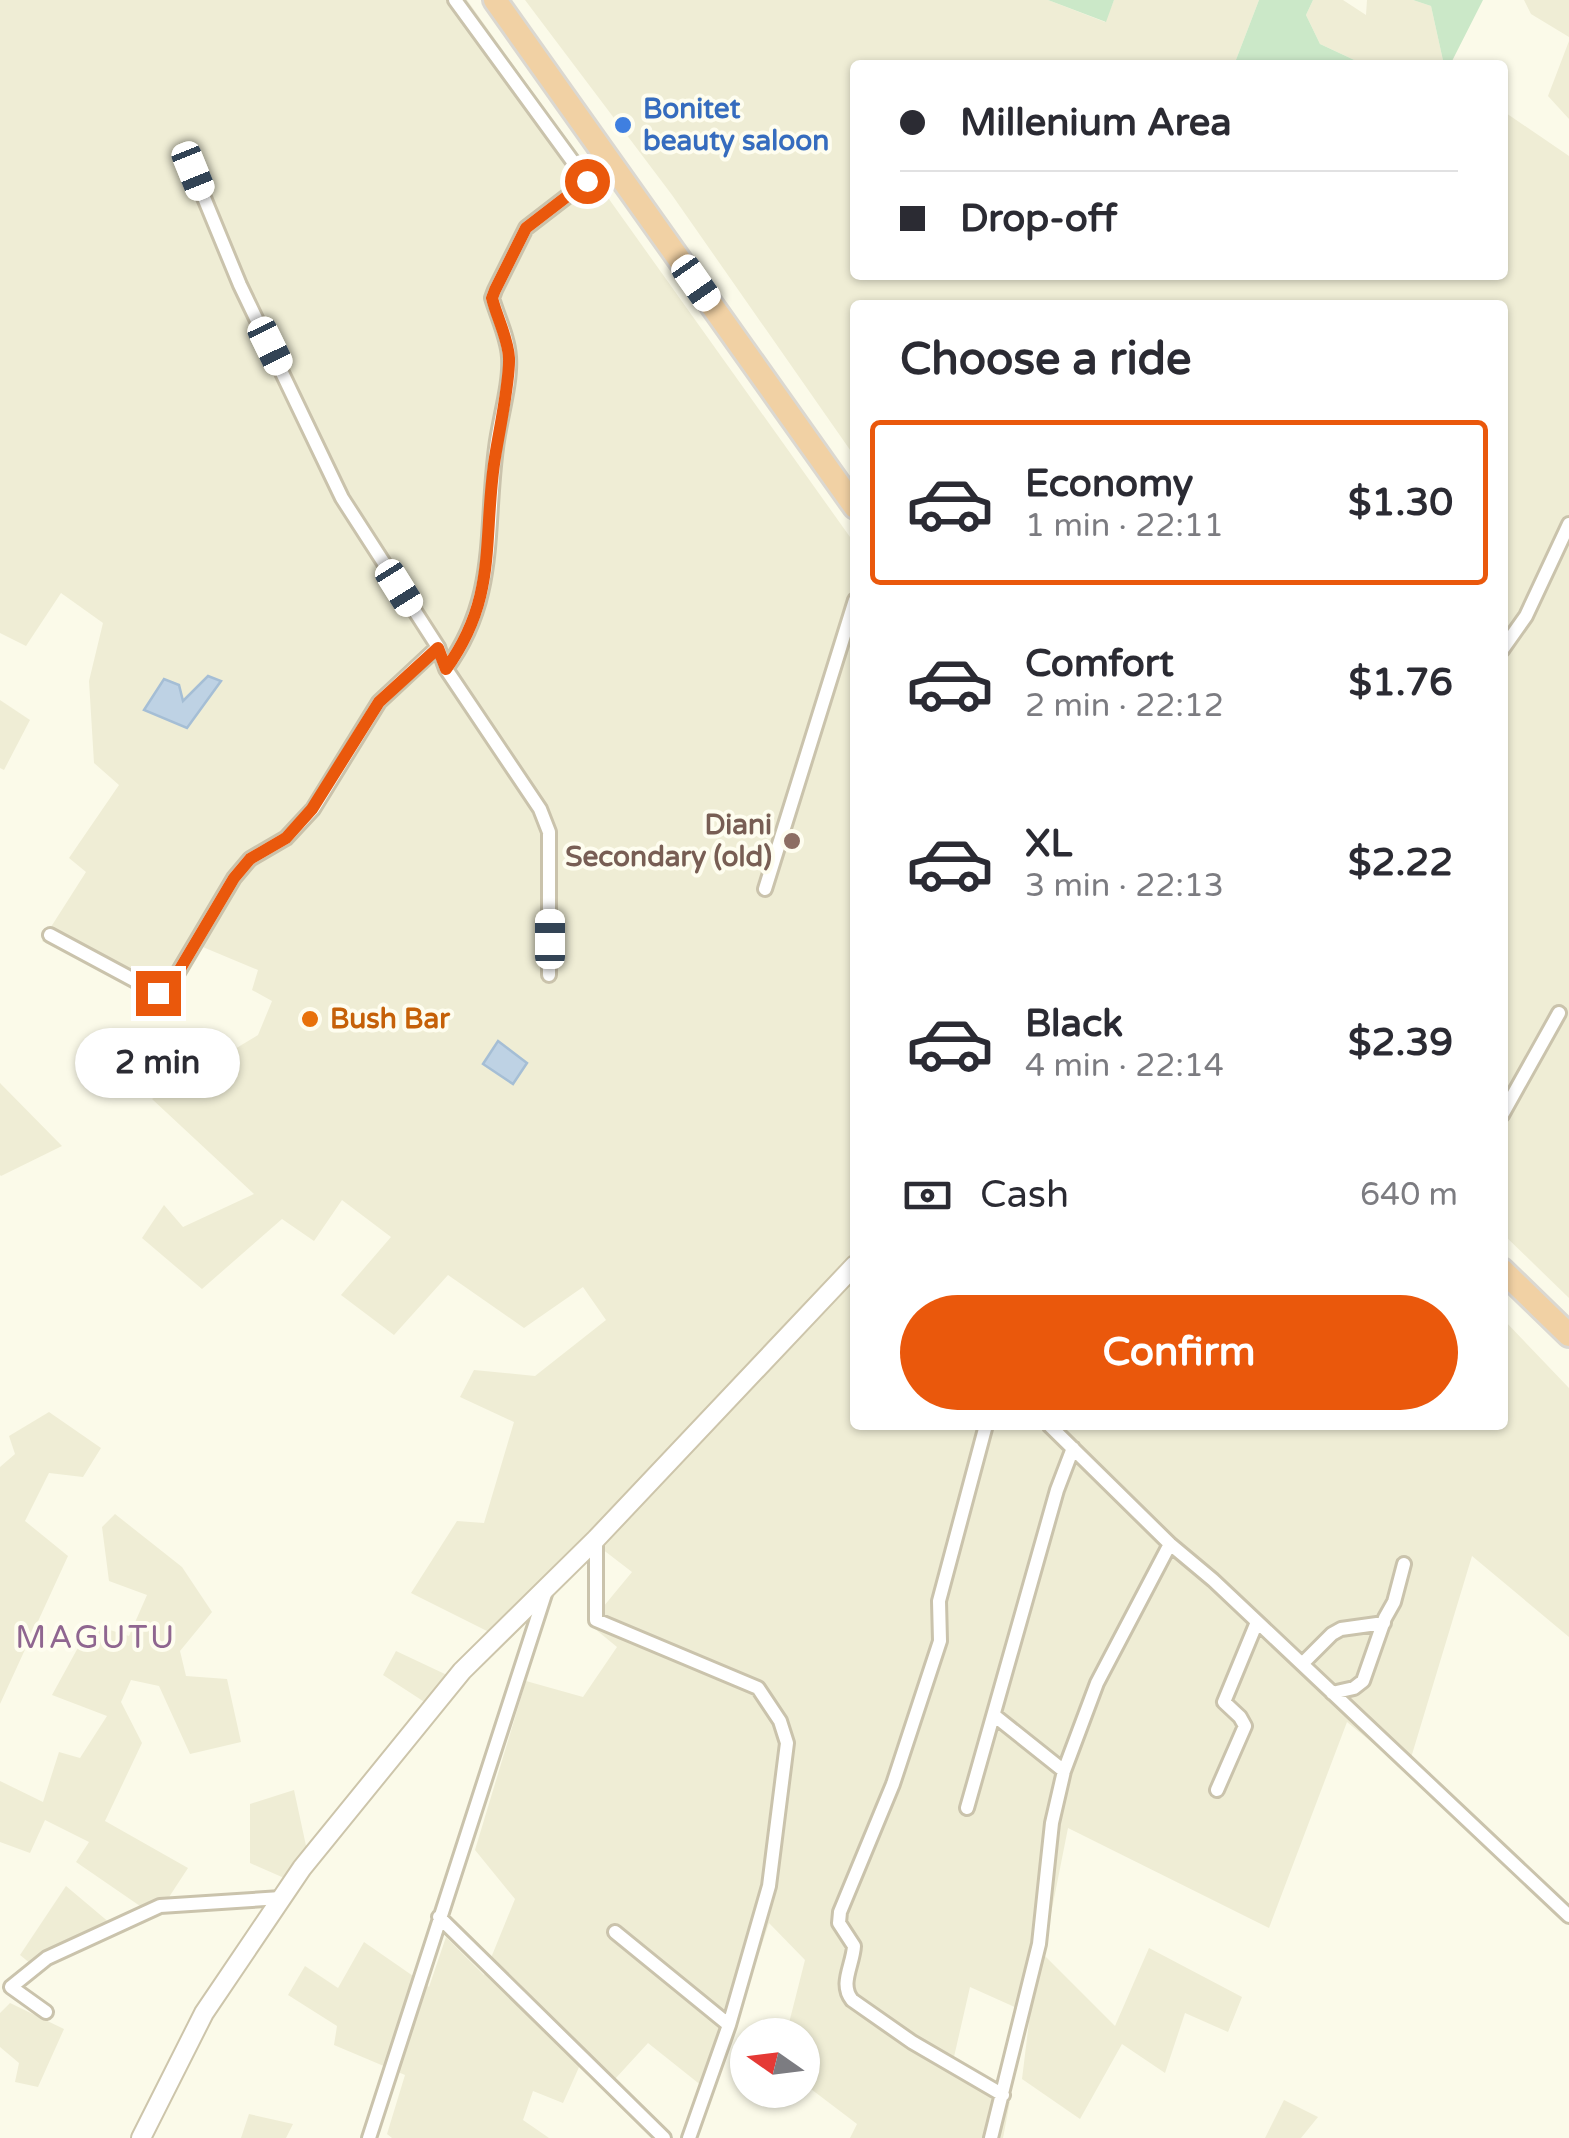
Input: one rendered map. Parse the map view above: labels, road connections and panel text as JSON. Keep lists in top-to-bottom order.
{
  "districts": ["MAGUTU"],
  "places": ["Bonitet beauty saloon", "Diani Secondary (old)", "Bush Bar"],
  "north": "left",
  "page": {
    "banner": ["Millenium Area", "Drop-off"],
    "heading": "Choose a ride",
    "list": [
      {
        "name": "Economy",
        "note": "1 min · 22:11",
        "value": "$1.30"
      },
      {
        "name": "Comfort",
        "note": "2 min · 22:12",
        "value": "$1.76"
      },
      {
        "name": "XL",
        "note": "3 min · 22:13",
        "value": "$2.22"
      },
      {
        "name": "Black",
        "note": "4 min · 22:14",
        "value": "$2.39"
      }
    ],
    "bubble": "2 min",
    "pay": ["Cash", "640 m"],
    "buttons": "Confirm"
  }
}
